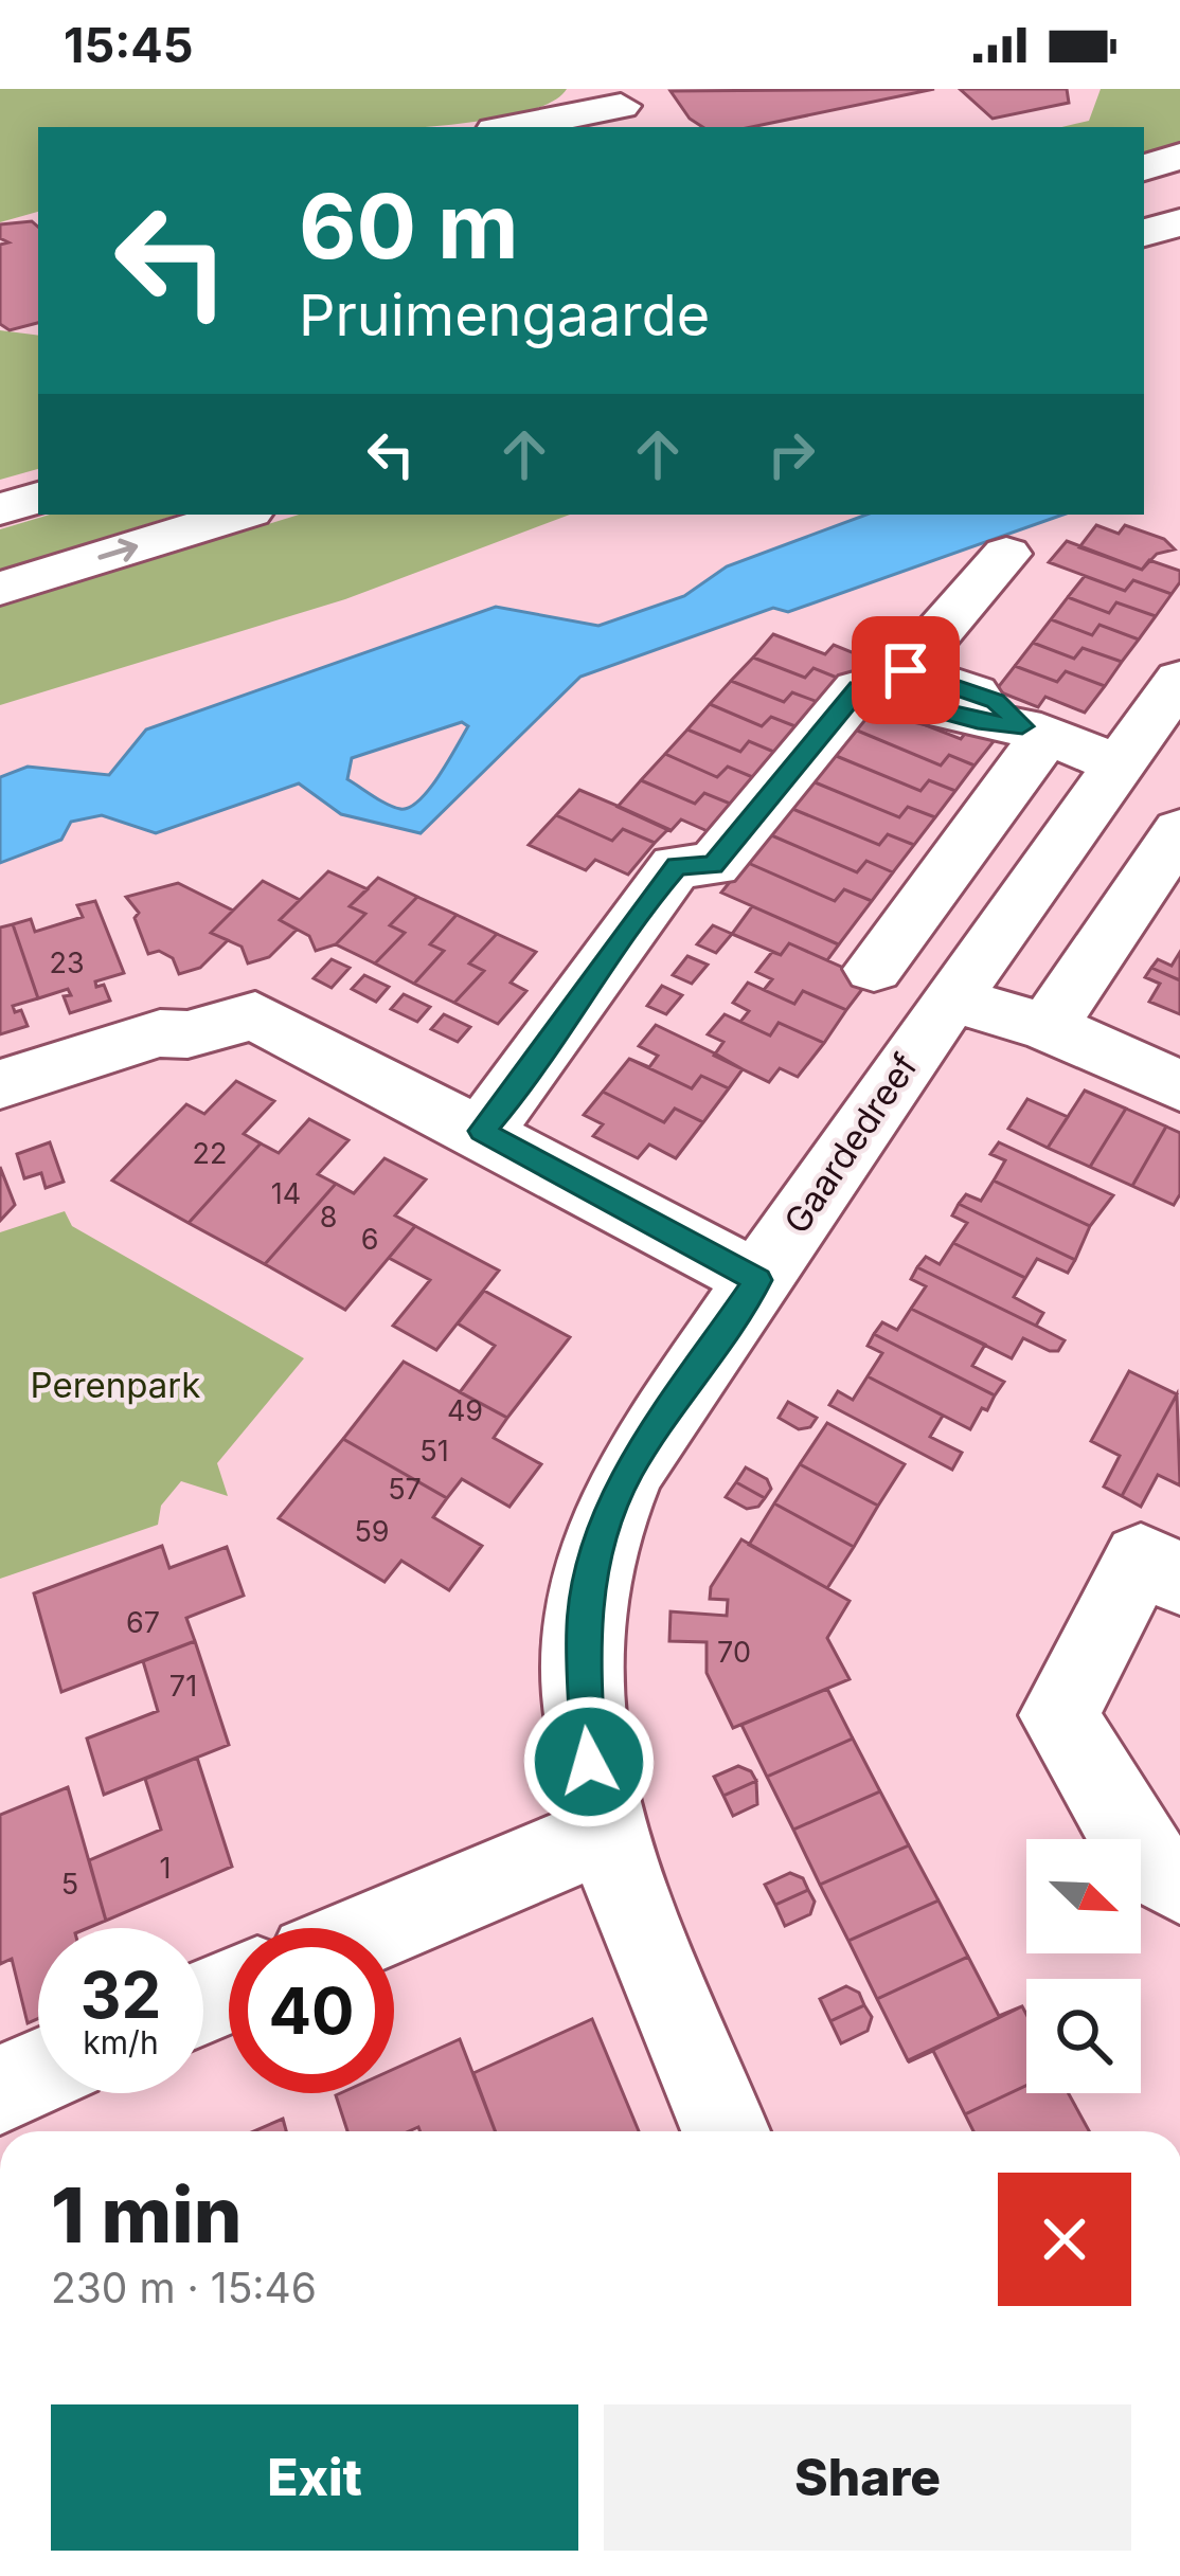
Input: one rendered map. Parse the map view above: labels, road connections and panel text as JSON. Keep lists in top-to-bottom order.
{
  "streets": {
    "street": ["Gaardedreef"]
  },
  "parks": ["Perenpark"],
  "house_numbers": [
    "23",
    "22",
    "14",
    "8",
    "6",
    "49",
    "51",
    "57",
    "59",
    "67",
    "70",
    "71",
    "1",
    "5"
  ],
  "north": "bottom right",
  "page": {
    "status": "15:45",
    "turn": ["60 m", "Pruimengaarde"],
    "speed": "32 km/h",
    "limit": "40",
    "heading": ["1 min", "230 m · 15:46"],
    "buttons": ["Exit", "Share"]
  }
}
